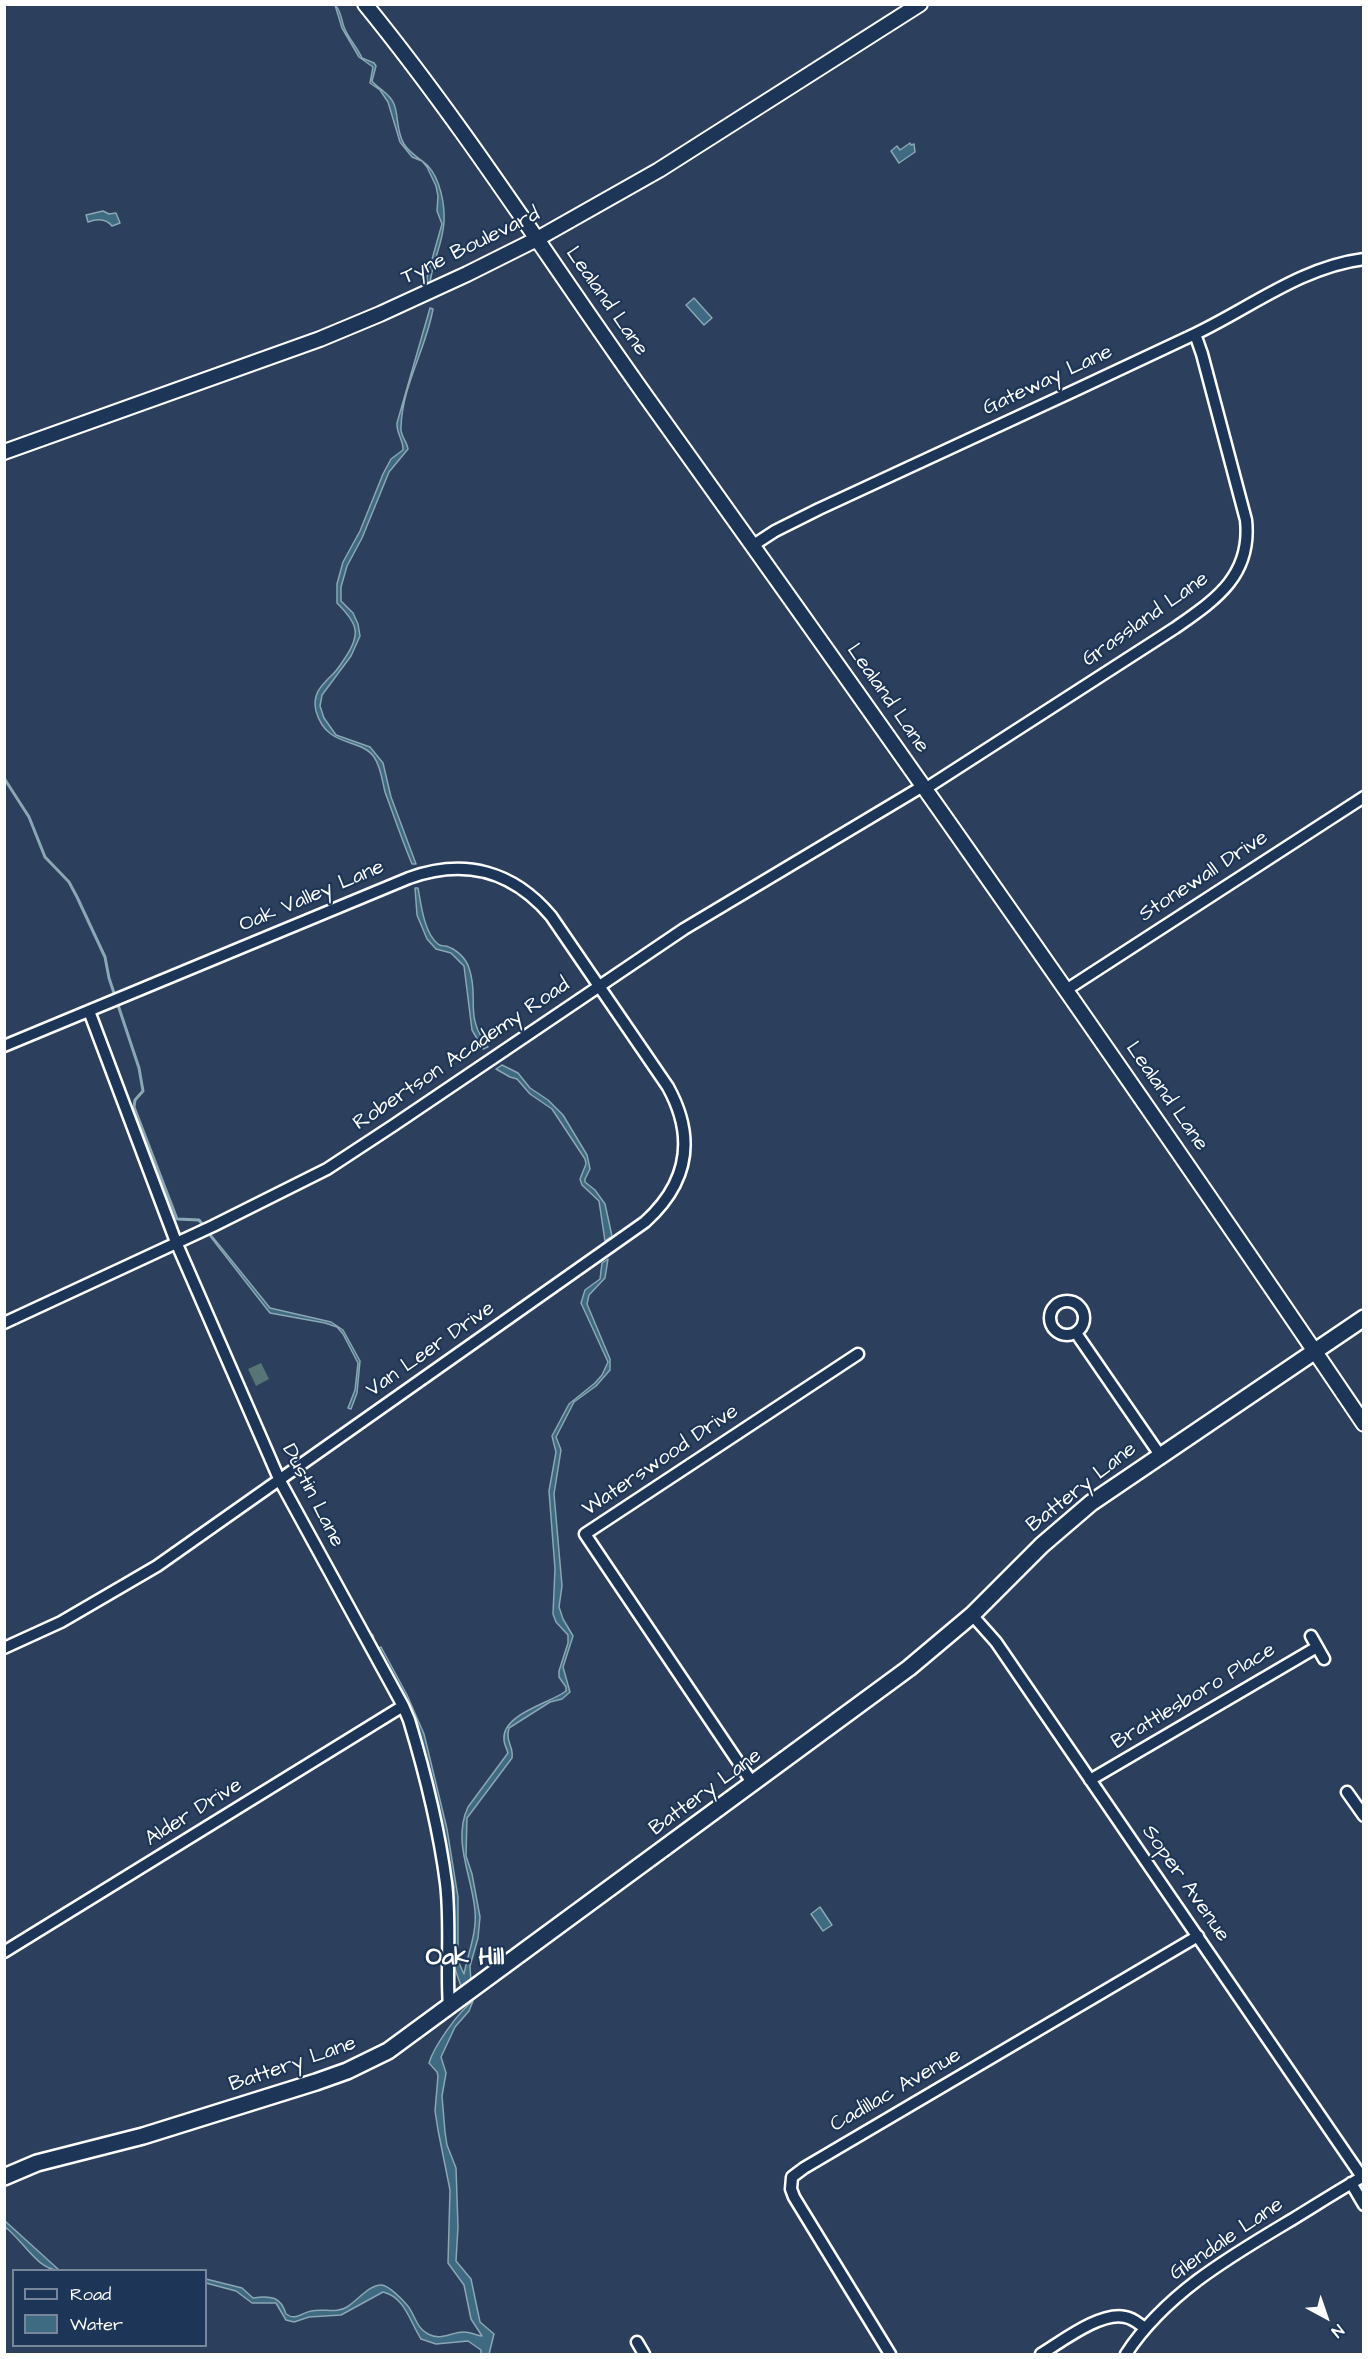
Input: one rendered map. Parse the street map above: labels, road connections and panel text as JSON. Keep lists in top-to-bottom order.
{
  "streets": {
    "main road": ["Battery Lane"],
    "street": [
      "Tyne Boulevard",
      "Lealand Lane",
      "Gateway Lane",
      "Grassland Lane",
      "Stonewall Drive",
      "Oak Valley Lane",
      "Robertson Academy Road",
      "Van Leer Drive",
      "Waterswood Drive",
      "Dustin Lane",
      "Brattlesboro Place",
      "Alder Drive",
      "Soper Avenue",
      "Cadillac Avenue",
      "Glendale Lane"
    ]
  },
  "crossings": [
    ["Tyne Boulevard", "Lealand Lane"],
    ["Lealand Lane", "Gateway Lane"],
    ["Lealand Lane", "Grassland Lane"],
    ["Lealand Lane", "Stonewall Drive"],
    ["Lealand Lane", "Robertson Academy Road"],
    ["Lealand Lane", "Battery Lane"],
    ["Gateway Lane", "Grassland Lane"],
    ["Grassland Lane", "Robertson Academy Road"],
    ["Oak Valley Lane", "Robertson Academy Road"],
    ["Oak Valley Lane", "Van Leer Drive"],
    ["Oak Valley Lane", "Dustin Lane"],
    ["Robertson Academy Road", "Van Leer Drive"],
    ["Robertson Academy Road", "Dustin Lane"],
    ["Van Leer Drive", "Dustin Lane"],
    ["Waterswood Drive", "Battery Lane"],
    ["Battery Lane", "Dustin Lane"],
    ["Battery Lane", "Soper Avenue"],
    ["Dustin Lane", "Alder Drive"],
    ["Brattlesboro Place", "Soper Avenue"],
    ["Soper Avenue", "Cadillac Avenue"],
    ["Soper Avenue", "Glendale Lane"]
  ],
  "districts": ["Oak Hill"],
  "legend": ["Road", "Water"],
  "north": "bottom right"
}
